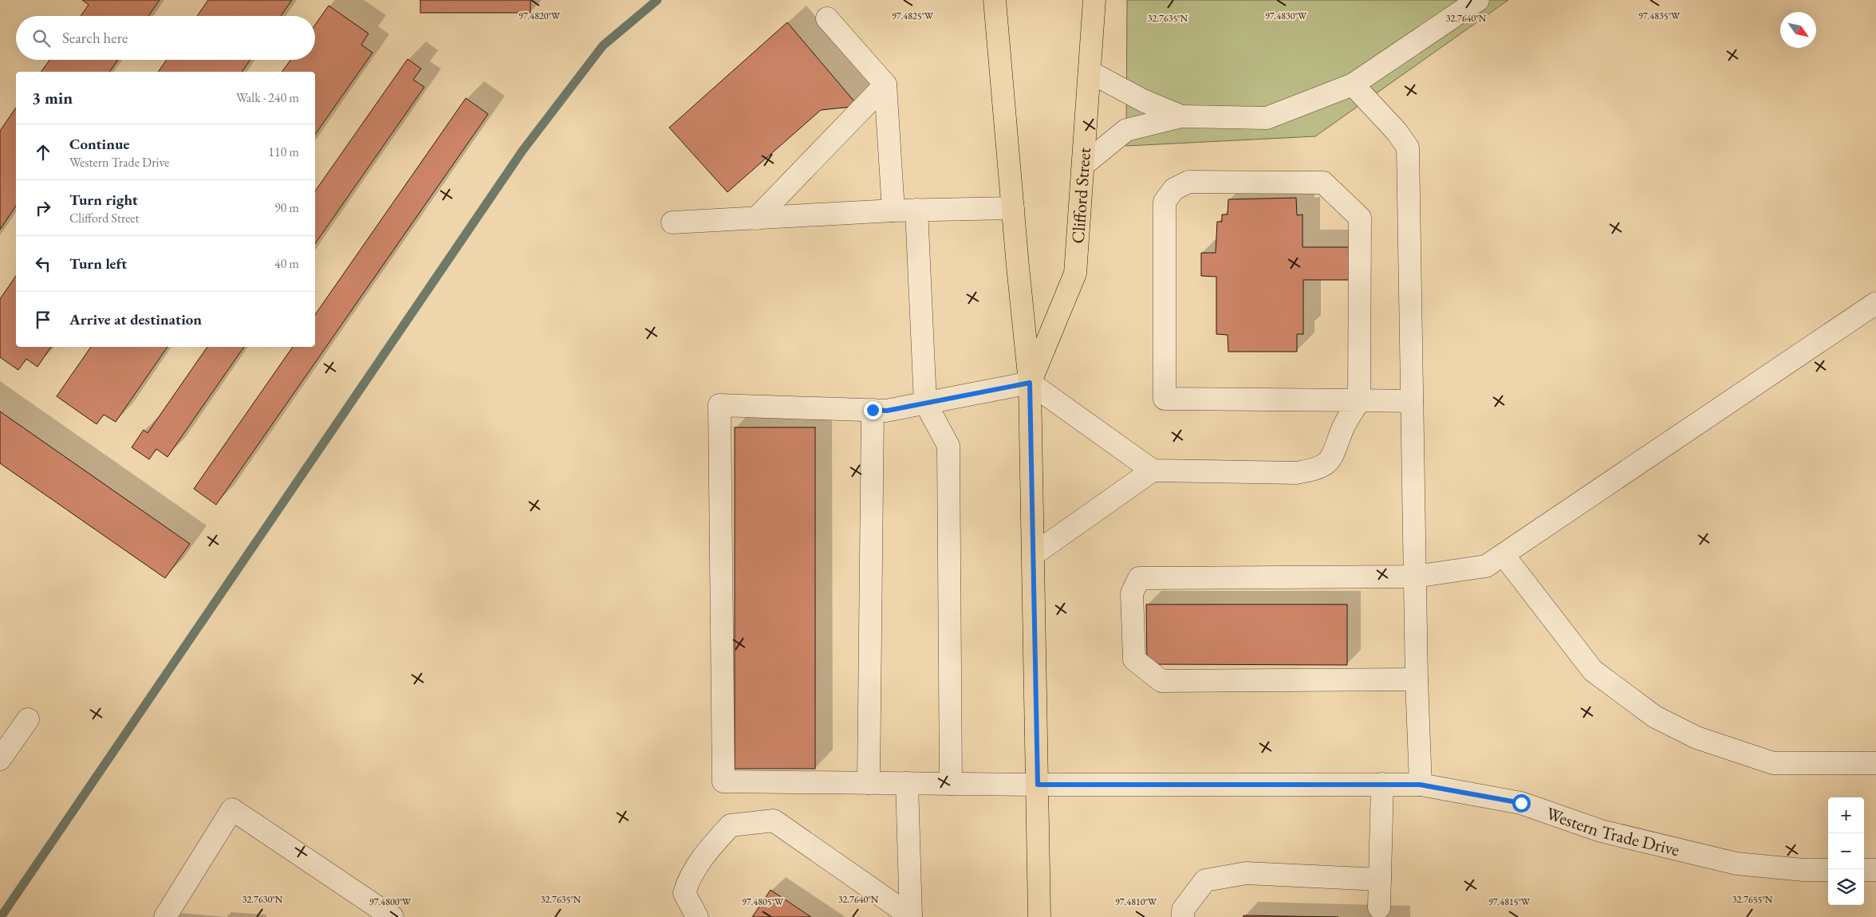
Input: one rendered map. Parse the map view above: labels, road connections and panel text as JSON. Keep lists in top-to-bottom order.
{
  "streets": {
    "main road": ["Clifford Street"],
    "street": ["Western Trade Drive"]
  },
  "crossings": [
    ["Clifford Street", "Western Trade Drive"]
  ],
  "north": "bottom right",
  "page": {
    "search": "Search here",
    "heading": ["3 min", "Walk · 240 m"],
    "list": [
      ["Continue", "Western Trade Drive", "110 m"],
      ["Turn right", "Clifford Street", "90 m"],
      ["Turn left", "40 m"],
      "Arrive at destination"
    ],
    "map_buttons": ["+", "−"]
  },
  "coordinates": [
    "97.4820°W",
    "97.4825°W",
    "97.4830°W",
    "97.4835°W",
    "32.7635°N",
    "32.7640°N",
    "32.7630°N",
    "32.7655°N",
    "97.4800°W",
    "97.4805°W",
    "97.4810°W",
    "97.4815°W"
  ]
}
